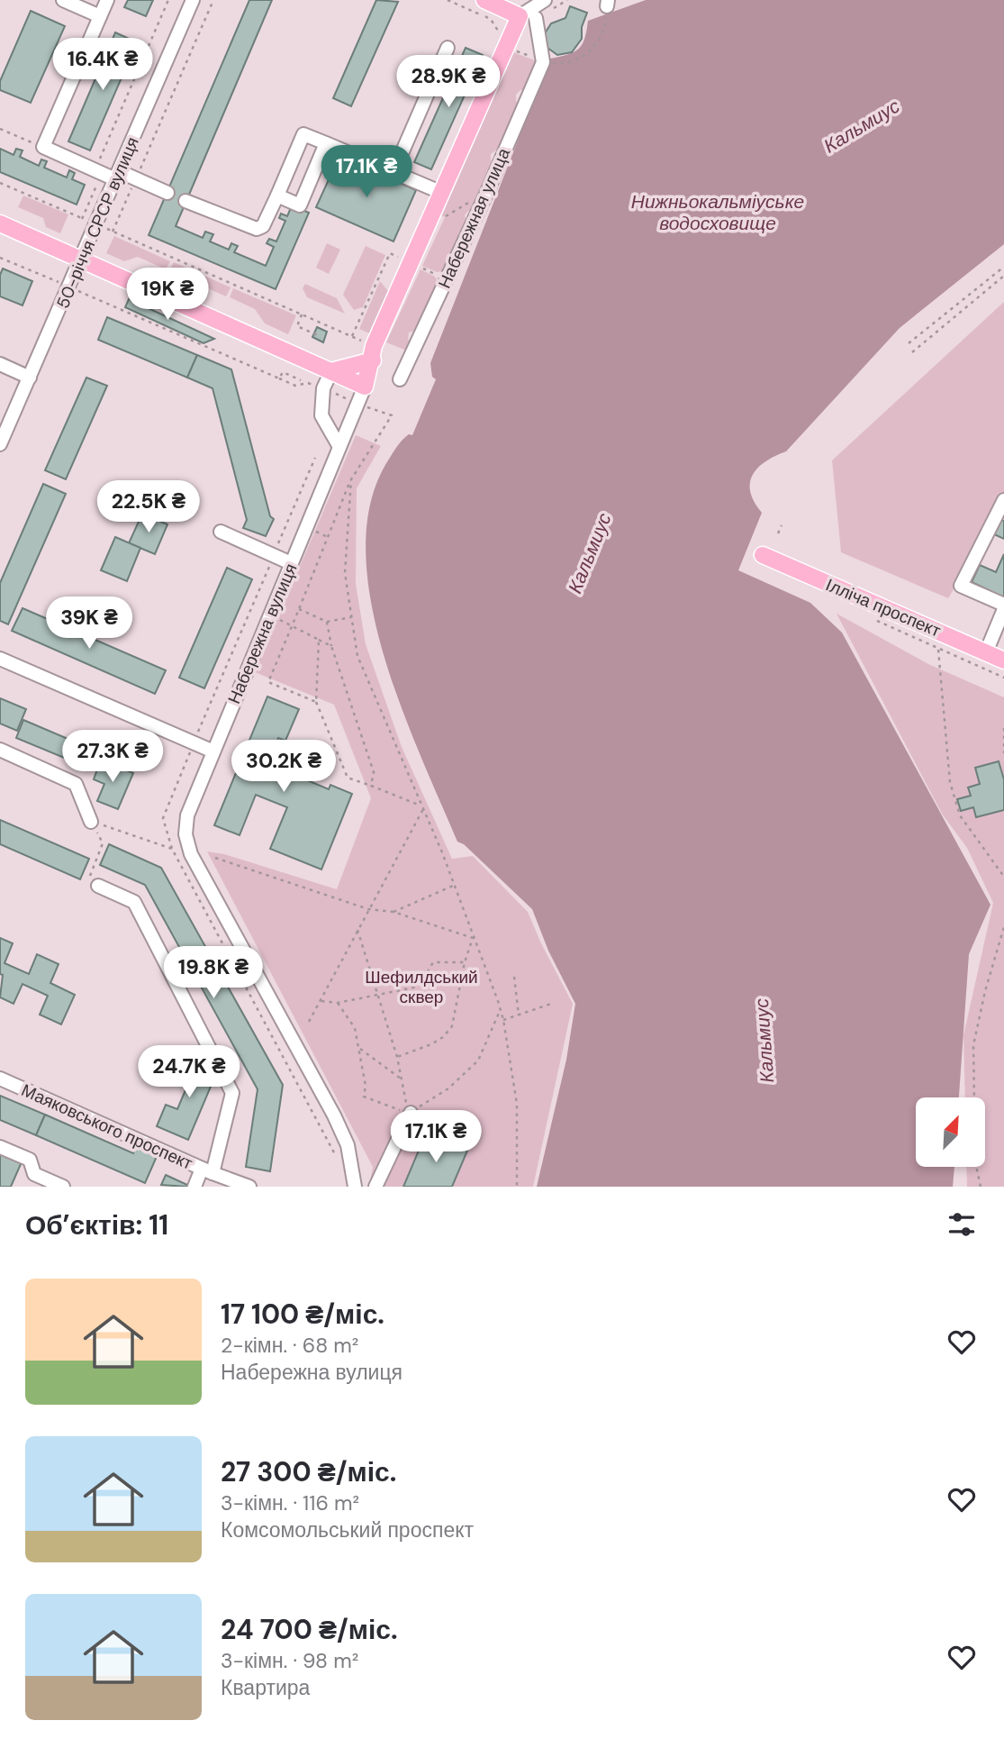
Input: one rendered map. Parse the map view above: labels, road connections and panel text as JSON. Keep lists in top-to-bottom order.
{
  "streets": {
    "main road": ["Ілліча проспект"],
    "street": [
      "Набережная улица",
      "50-річчя СРСР вулиця",
      "Набережна вулиця",
      "Маяковського проспект"
    ]
  },
  "water": ["Кальмиус", "Нижньокальміуське водосховище"],
  "parks": ["Шефилдський сквер"],
  "north": "top right",
  "page": {
    "price": [
      "16.4K ₴",
      "28.9K ₴",
      "17.1K ₴",
      "19K ₴",
      "22.5K ₴",
      "39K ₴",
      "27.3K ₴",
      "30.2K ₴",
      "19.8K ₴",
      "24.7K ₴",
      "17.1K ₴"
    ],
    "heading": "Об’єктів: 11",
    "list": [
      {
        "name": "17 100 ₴/міс.",
        "note": "2-кімн. · 68 m² · Набережна вулиця"
      },
      {
        "name": "27 300 ₴/міс.",
        "note": "3-кімн. · 116 m² · Комсомольський проспект"
      },
      {
        "name": "24 700 ₴/міс.",
        "note": "3-кімн. · 98 m² · Квартира"
      }
    ]
  }
}
